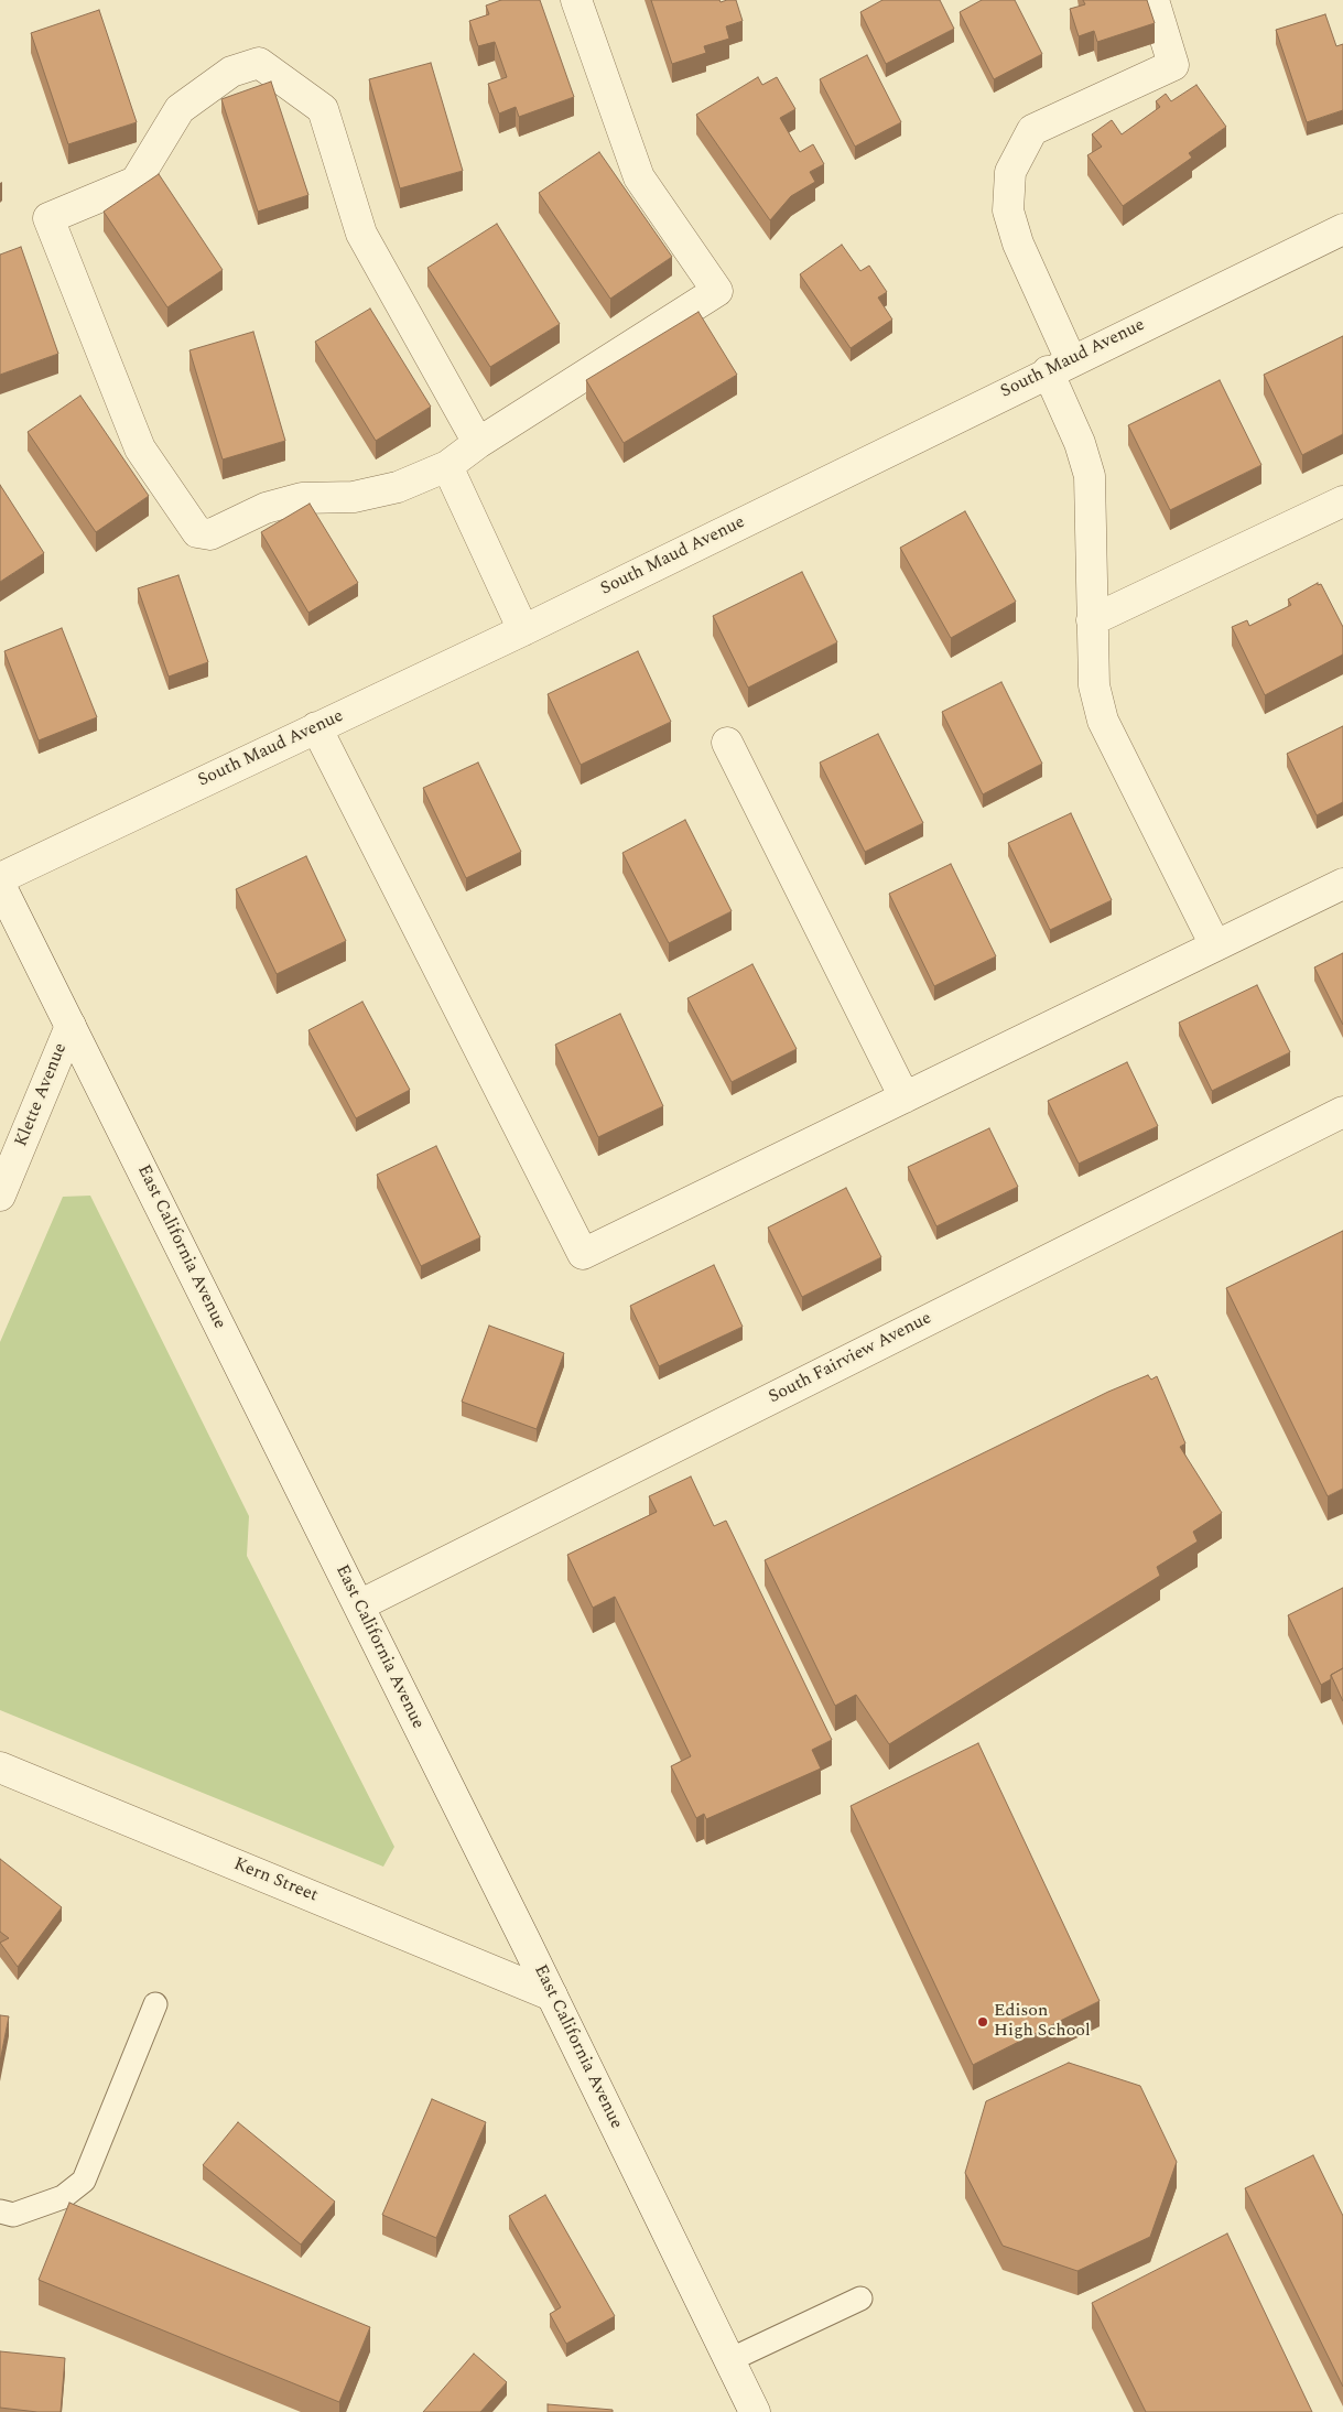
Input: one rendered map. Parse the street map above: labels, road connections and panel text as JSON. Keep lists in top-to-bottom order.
{
  "streets": {
    "street": [
      "South Maud Avenue",
      "Klette Avenue",
      "East California Avenue",
      "South Fairview Avenue",
      "Kern Street"
    ]
  },
  "crossings": [
    ["Klette Avenue", "East California Avenue"],
    ["East California Avenue", "South Fairview Avenue"],
    ["East California Avenue", "Kern Street"]
  ],
  "places": ["Edison High School"]
}
